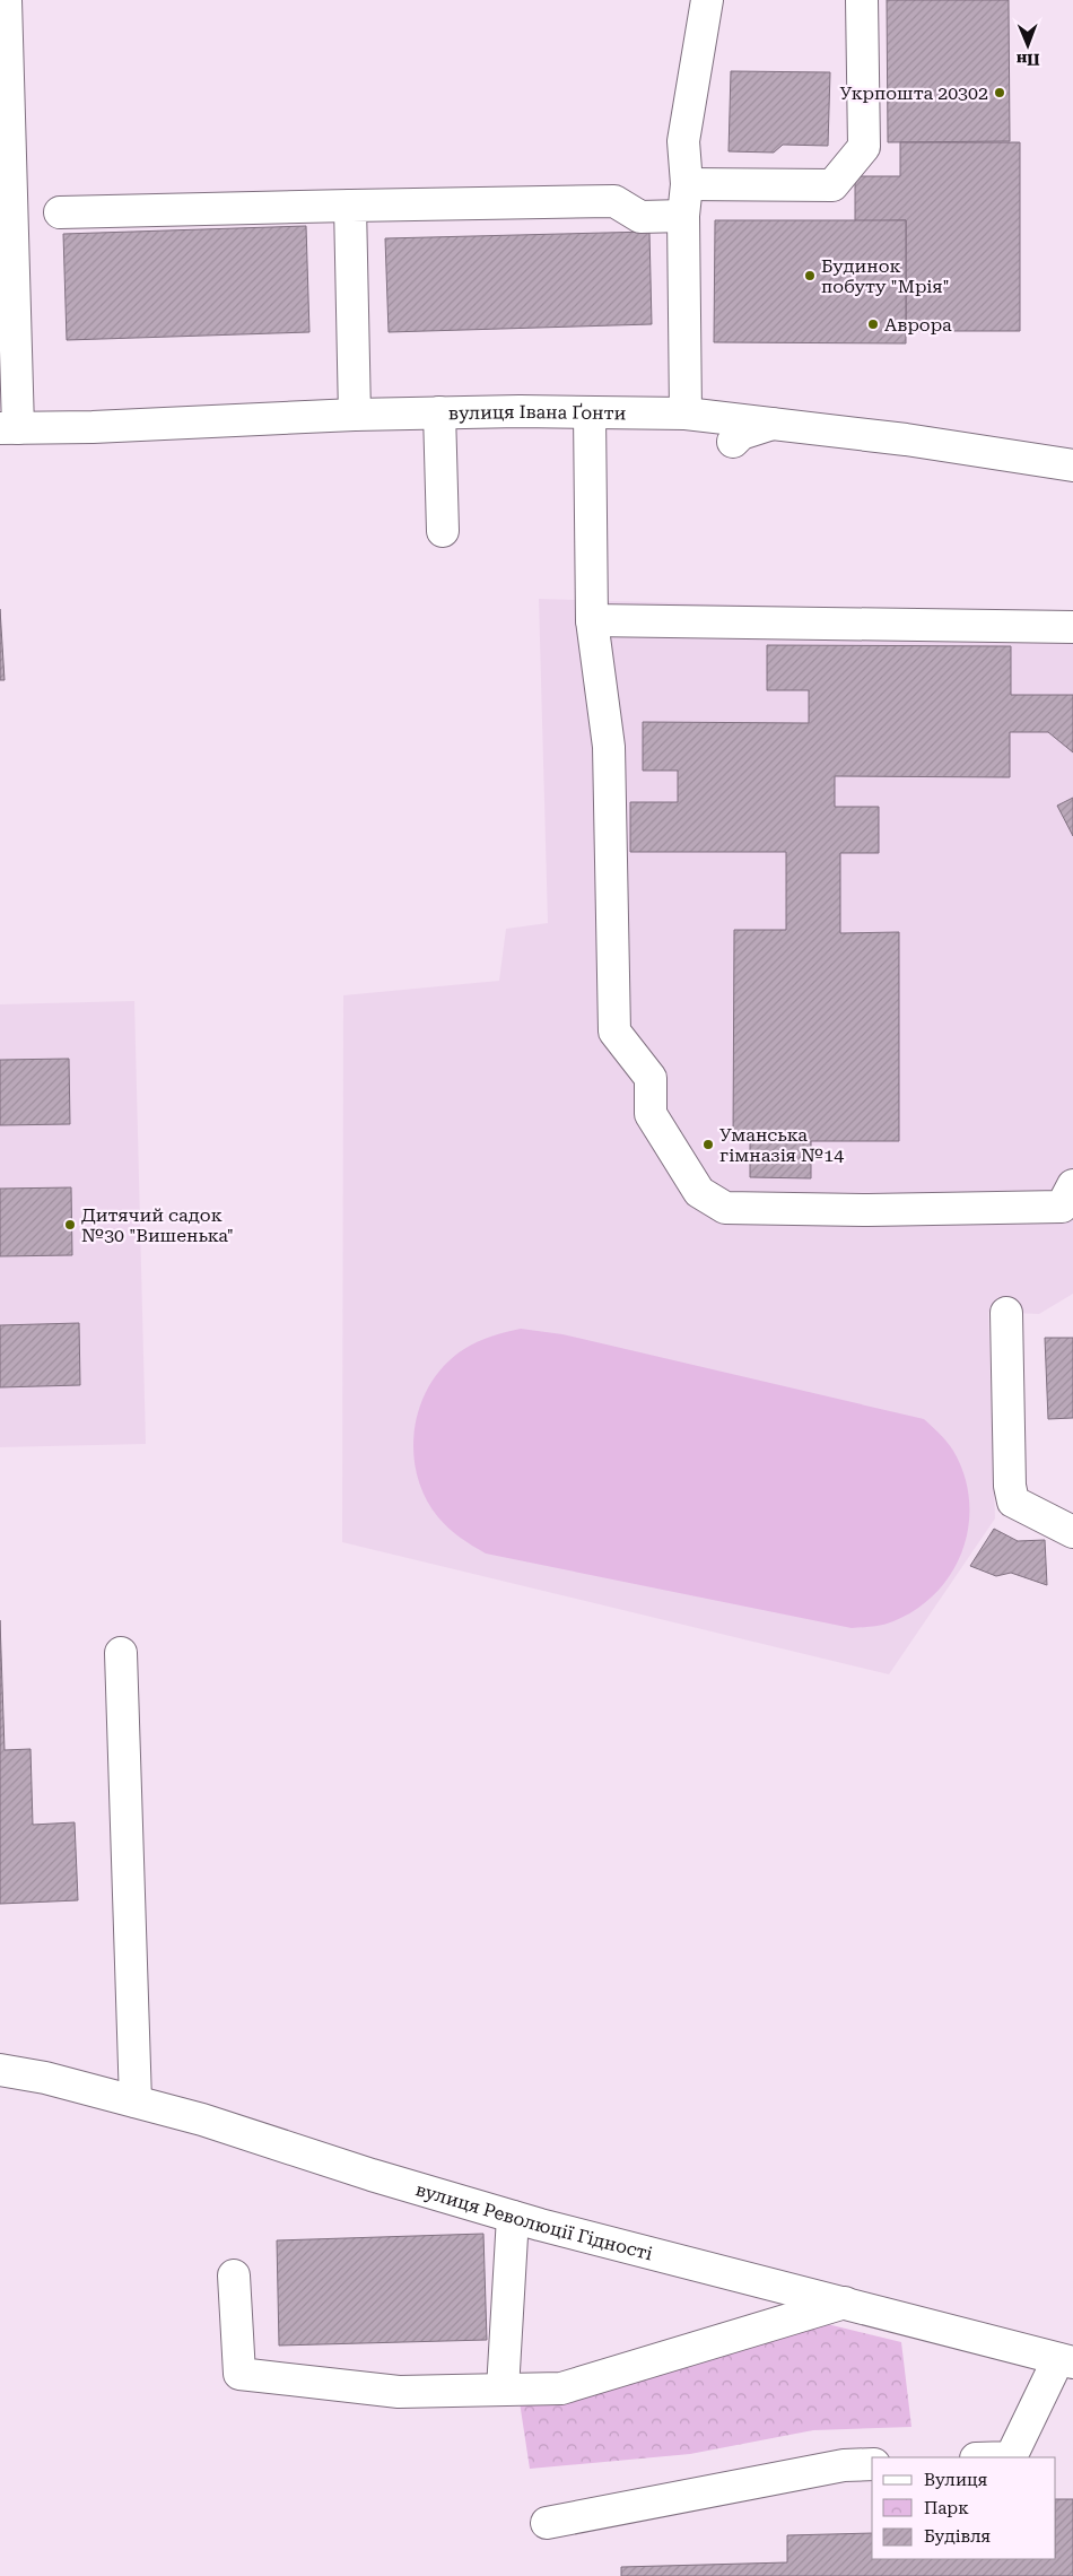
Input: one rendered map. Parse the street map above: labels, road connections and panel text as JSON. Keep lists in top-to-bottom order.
{
  "streets": {
    "street": ["вулиця Івана Ґонти", "вулиця Революції Гідності"]
  },
  "places": [
    "Укрпошта 20302",
    "Будинок побуту \"Мрія\"",
    "Аврора",
    "Уманська гімназія №14",
    "Дитячий садок №30 \"Вишенька\""
  ],
  "legend": ["Вулиця", "Парк", "Будівля"],
  "north": "bottom"
}
